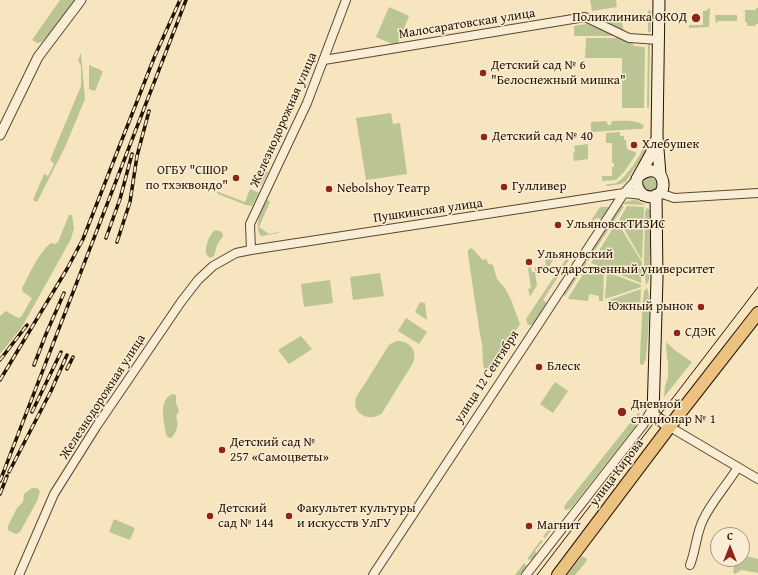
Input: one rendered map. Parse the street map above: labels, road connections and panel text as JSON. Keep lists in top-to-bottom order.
{
  "streets": {
    "main road": ["улица Кирова"],
    "street": [
      "Малосаратовская улица",
      "Железнодорожная улица",
      "Пушкинская улица",
      "улица 12 Сентября"
    ]
  },
  "crossings": [
    ["Малосаратовская улица", "Железнодорожная улица"],
    ["Железнодорожная улица", "Пушкинская улица"],
    ["Пушкинская улица", "улица 12 Сентября"]
  ],
  "places": [
    "Поликлиника ОКОД",
    "Детский сад № 6 \"Белоснежный мишка\"",
    "Детский сад № 40",
    "Хлебушек",
    "ОГБУ \"СШОР по тхэквондо\"",
    "Гулливер",
    "Nebolshoy Театр",
    "УльяновскТИЗИС",
    "Ульяновский государственный университет",
    "Южный рынок",
    "СДЭК",
    "Блеск",
    "Дневной стационар № 1",
    "Детский сад № 257 «Самоцветы»",
    "Детский сад № 144",
    "Факультет культуры и искусств УлГУ",
    "Магнит"
  ],
  "north": "top"
}
